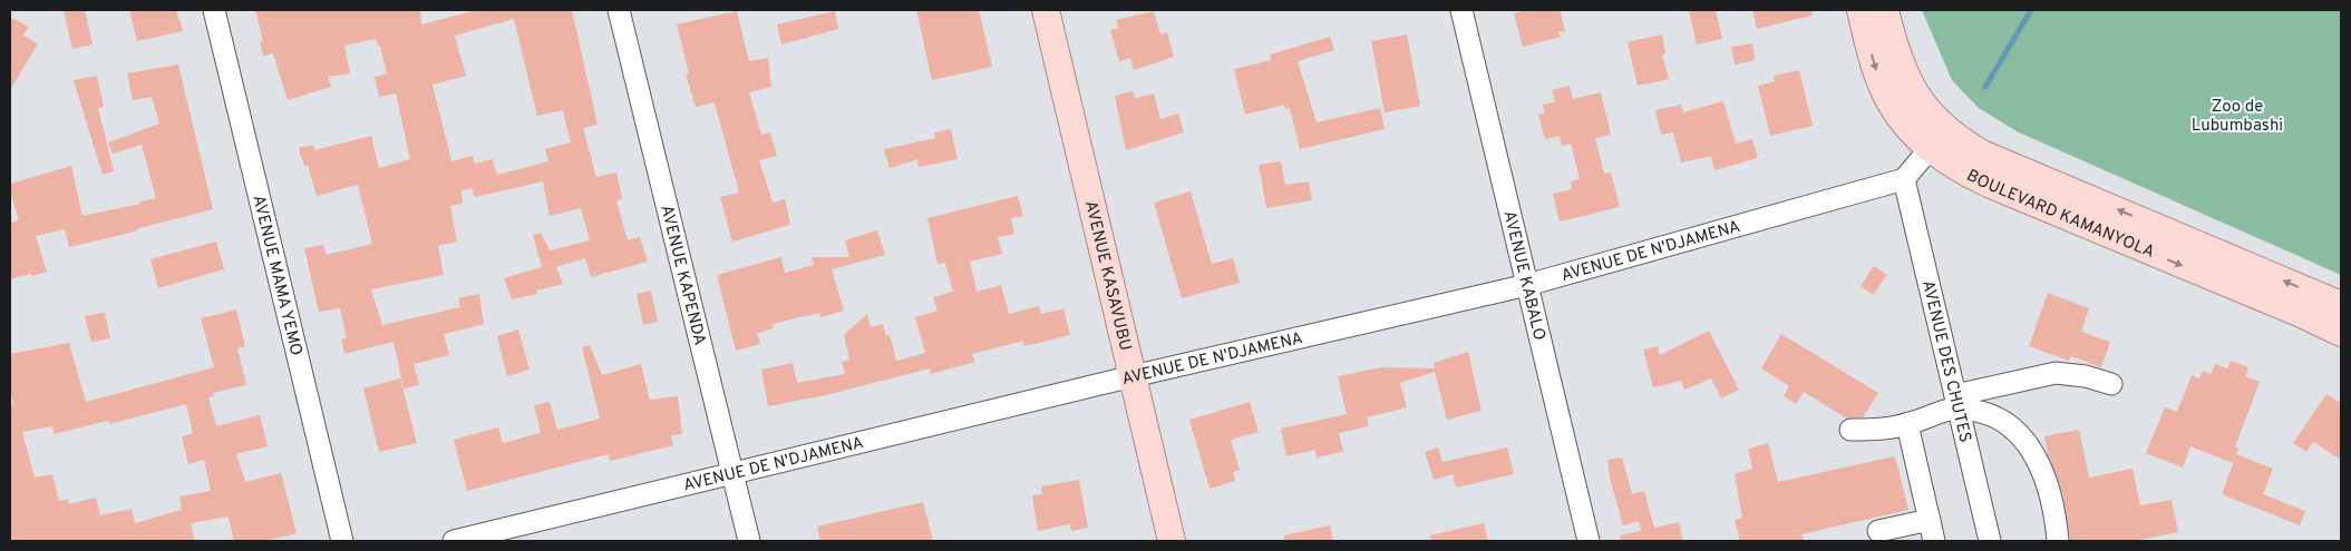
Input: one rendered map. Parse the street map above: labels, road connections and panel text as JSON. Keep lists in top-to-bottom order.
{
  "streets": {
    "main road": ["BOULEVARD KAMANYOLA", "AVENUE KASAVUBU"],
    "street": [
      "AVENUE DE N'DJAMENA",
      "AVENUE MAMA YEMO",
      "AVENUE KAPENDA",
      "AVENUE KABALO",
      "AVENUE DES CHUTES"
    ]
  },
  "crossings": [
    ["AVENUE DE N'DJAMENA", "AVENUE KAPENDA"],
    ["AVENUE DE N'DJAMENA", "AVENUE KASAVUBU"],
    ["AVENUE DE N'DJAMENA", "AVENUE KABALO"],
    ["AVENUE DE N'DJAMENA", "AVENUE DES CHUTES"]
  ],
  "parks": ["Zoo de Lubumbashi"]
}
